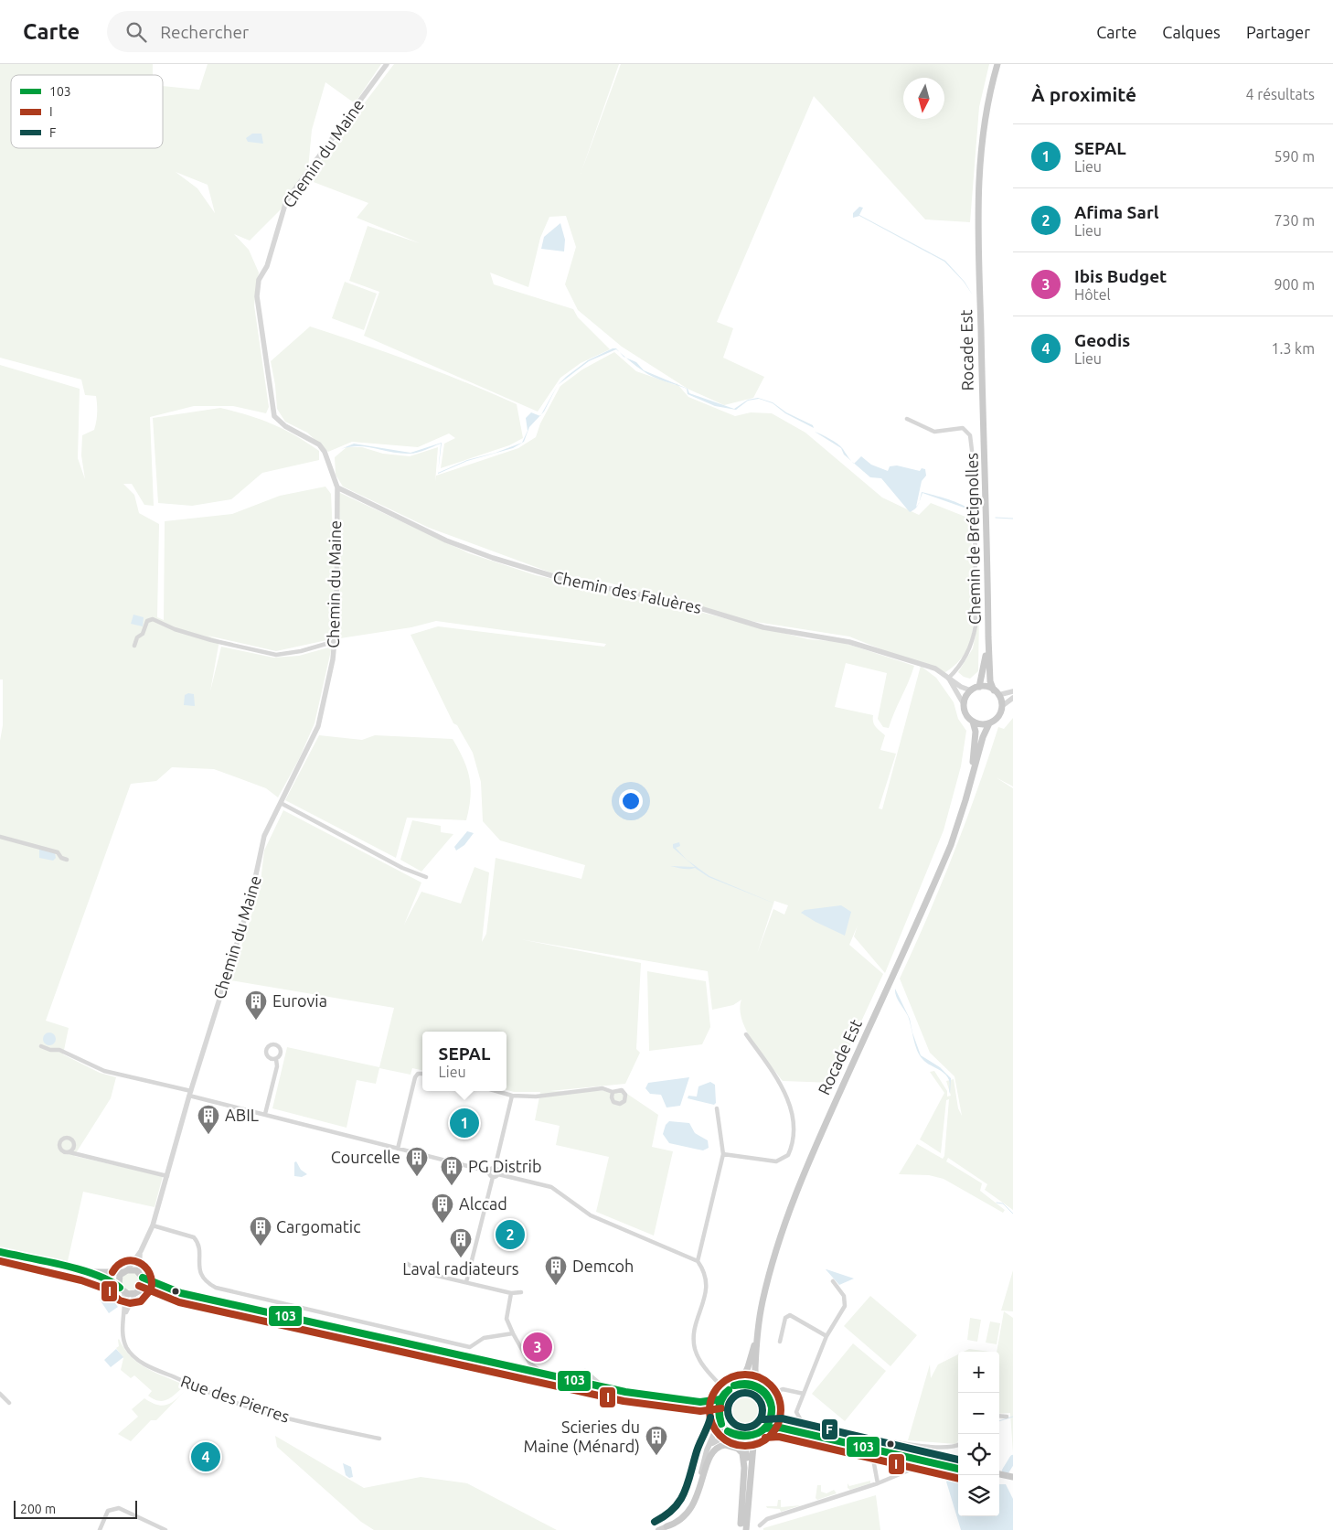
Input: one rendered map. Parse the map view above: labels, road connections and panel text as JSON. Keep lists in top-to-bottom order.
{
  "streets": {
    "main road": ["Rocade Est"],
    "street": [
      "Chemin du Maine",
      "Chemin de Brétignolles",
      "Chemin des Faluères",
      "Rue des Pierres"
    ]
  },
  "crossings": [
    ["Chemin du Maine", "Chemin des Faluères"],
    ["Chemin du Maine", "Rue des Pierres"],
    ["Rocade Est", "Chemin des Faluères"],
    ["Chemin de Brétignolles", "Chemin des Faluères"]
  ],
  "places": {
    "building": [
      "Eurovia",
      "ABIL",
      "Courcelle",
      "PG Distrib",
      "Alccad",
      "Cargomatic",
      "Laval radiateurs",
      "Demcoh",
      "Scieries du Maine (Ménard)"
    ]
  },
  "lines": ["transit line 103", "transit line I", "transit line F"],
  "legend": ["103", "I", "F"],
  "scale_bar": "200 m",
  "north": "bottom",
  "page": {
    "header": "Carte",
    "search": "Rechercher",
    "nav": ["Carte", "Calques", "Partager"],
    "heading": ["À proximité", "4 résultats"],
    "list": [
      {
        "mark": "1",
        "name": "SEPAL",
        "note": "Lieu",
        "value": "590 m"
      },
      {
        "mark": "2",
        "name": "Afima Sarl",
        "note": "Lieu",
        "value": "730 m"
      },
      {
        "mark": "3",
        "name": "Ibis Budget",
        "note": "Hôtel",
        "value": "900 m"
      },
      {
        "mark": "4",
        "name": "Geodis",
        "note": "Lieu",
        "value": "1.3 km"
      }
    ],
    "popup": ["SEPAL", "Lieu"],
    "pins": [
      "1",
      "2",
      "3",
      "4"
    ],
    "map_buttons": ["+", "−"],
    "scale": "200 m"
  }
}
